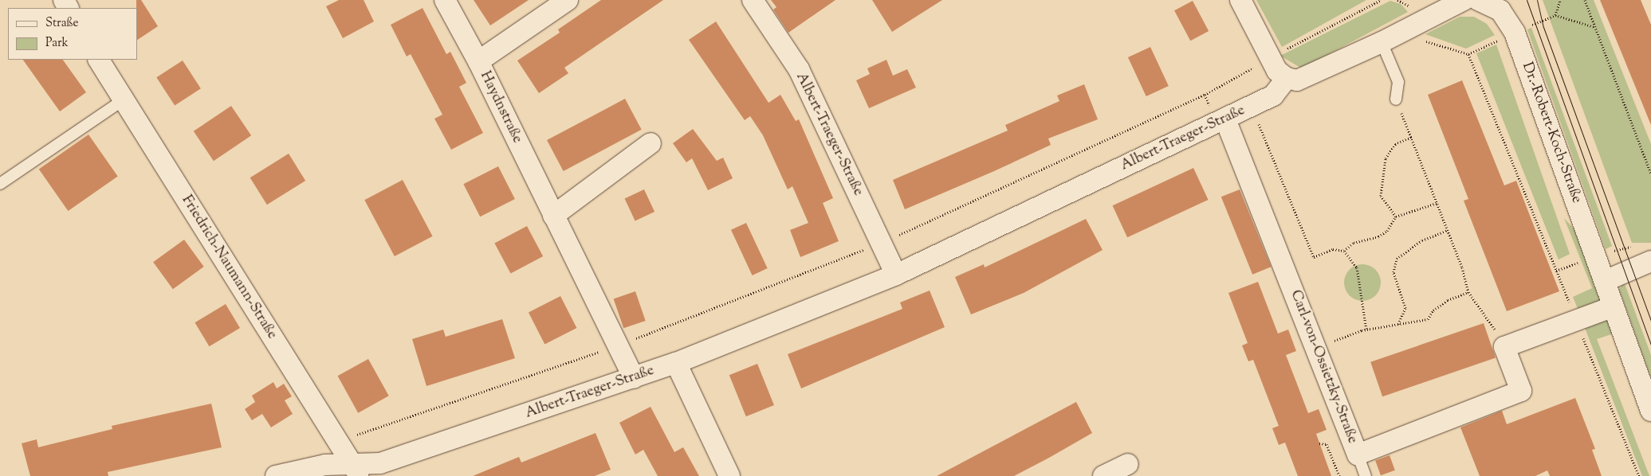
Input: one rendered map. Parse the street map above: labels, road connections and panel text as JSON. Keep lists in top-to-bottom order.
{
  "streets": {
    "street": [
      "Haydnstraße",
      "Dr.-Robert-Koch-Straße",
      "Albert-Traeger-Straße",
      "Friedrich-Naumann-Straße",
      "Carl-von-Ossietzky-Straße"
    ]
  },
  "crossings": [
    ["Haydnstraße", "Albert-Traeger-Straße"],
    ["Albert-Traeger-Straße", "Friedrich-Naumann-Straße"],
    ["Albert-Traeger-Straße", "Carl-von-Ossietzky-Straße"]
  ],
  "legend": ["Straße", "Park"]
}
